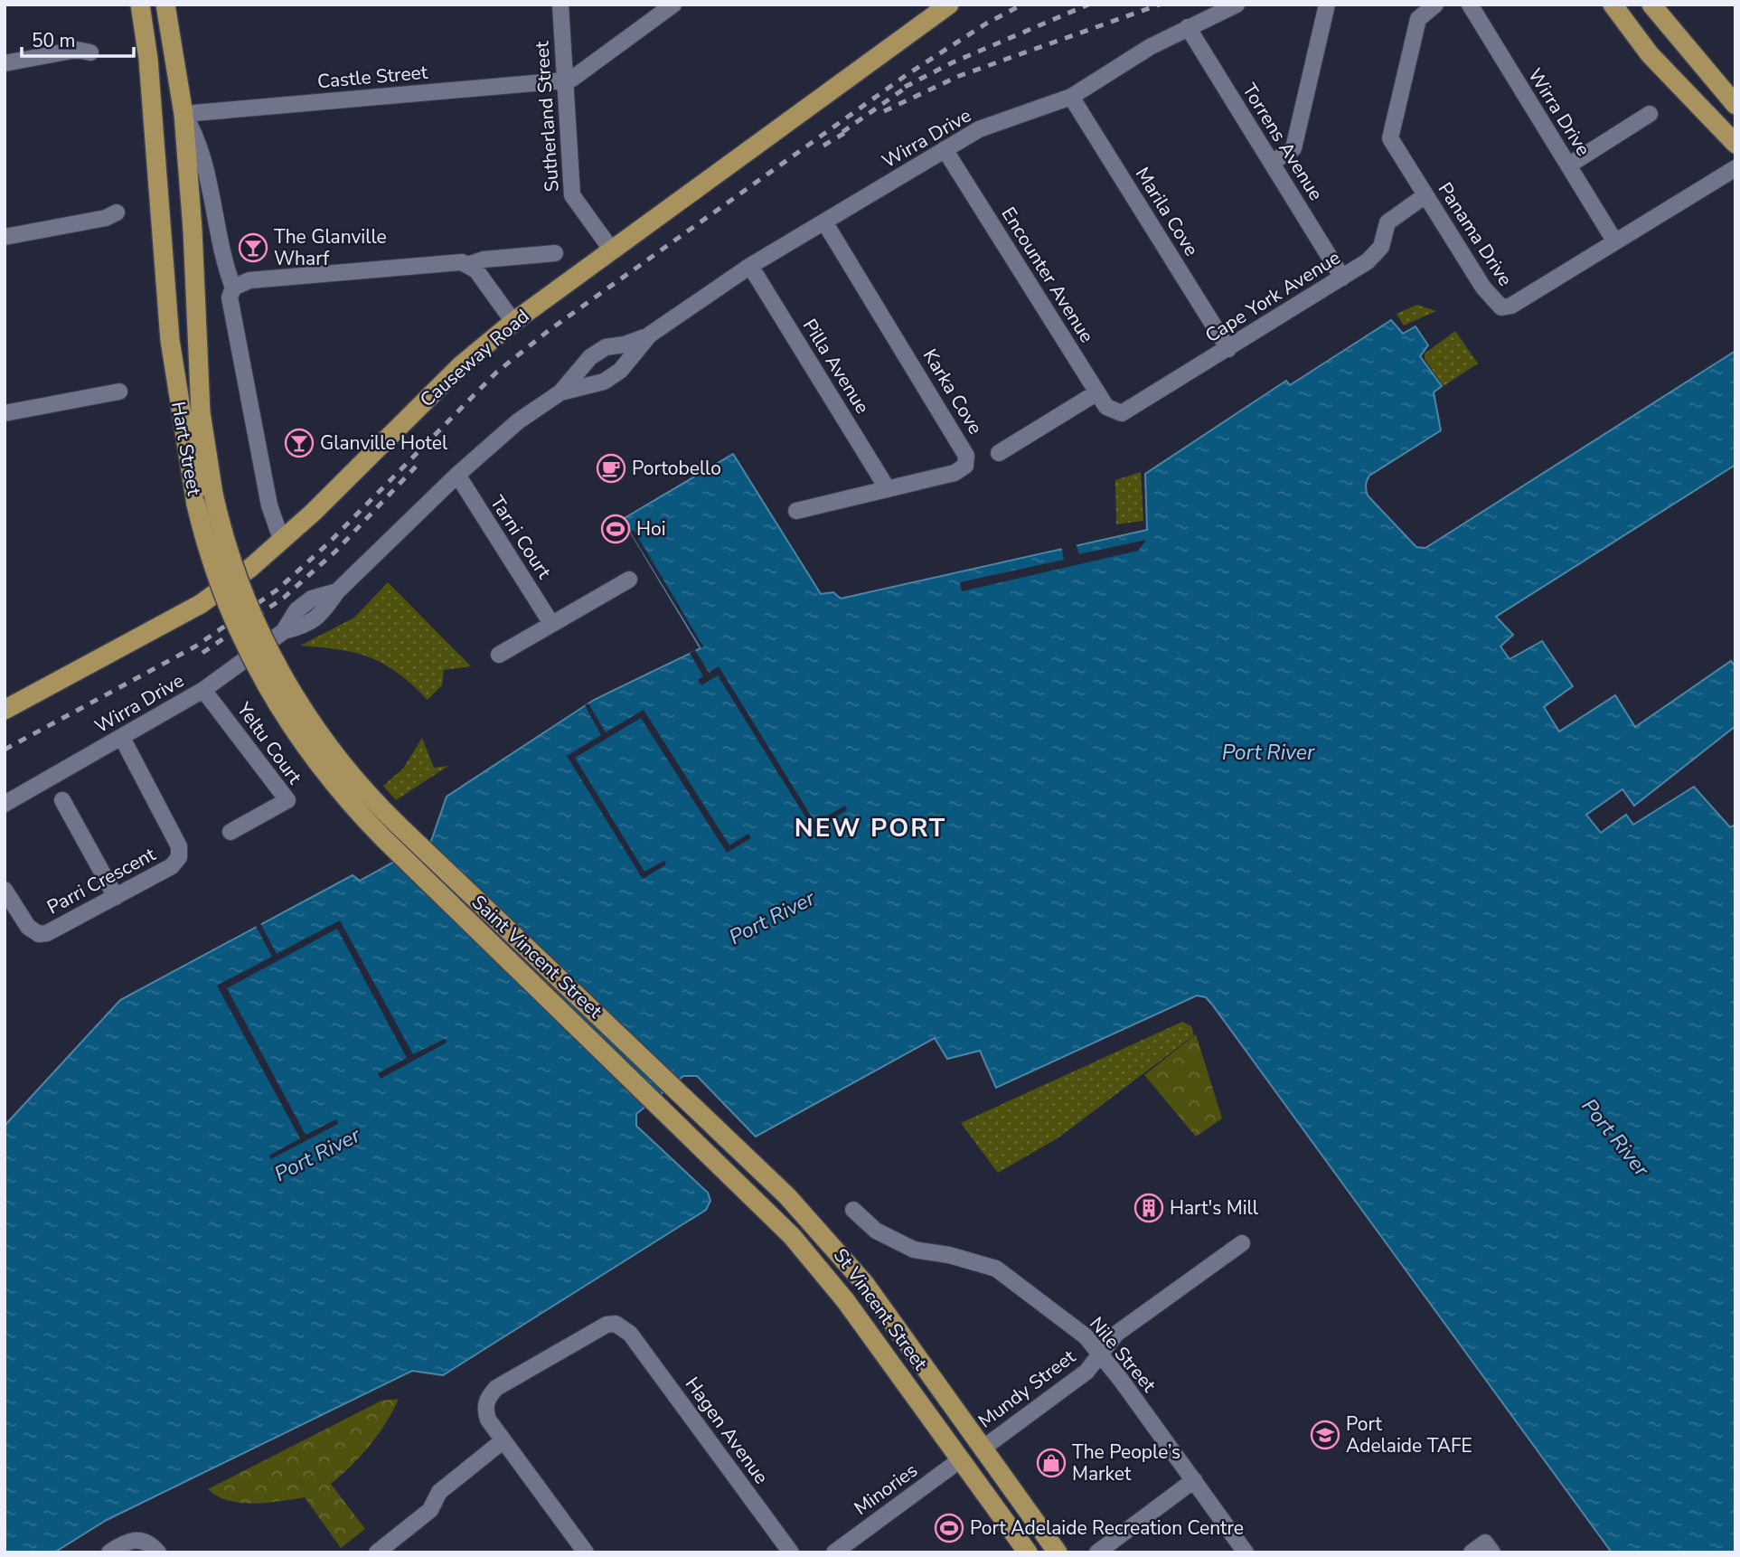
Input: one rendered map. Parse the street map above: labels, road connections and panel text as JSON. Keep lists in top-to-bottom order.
{
  "streets": {
    "main road": [
      "Causeway Road",
      "Hart Street",
      "Saint Vincent Street",
      "St Vincent Street"
    ],
    "street": [
      "Castle Street",
      "Wirra Drive",
      "Sutherland Street",
      "Torrens Avenue",
      "Marila Cove",
      "Panama Drive",
      "Encounter Avenue",
      "Cape York Avenue",
      "Pilla Avenue",
      "Karka Cove",
      "Tarni Court",
      "Yeltu Court",
      "Parri Crescent",
      "Nile Street",
      "Mundy Street",
      "Hagen Avenue",
      "Minories"
    ]
  },
  "crossings": [
    ["Castle Street", "Sutherland Street"],
    ["Castle Street", "Hart Street"],
    ["Wirra Drive", "Torrens Avenue"],
    ["Wirra Drive", "Marila Cove"],
    ["Wirra Drive", "Panama Drive"],
    ["Wirra Drive", "Encounter Avenue"],
    ["Wirra Drive", "Pilla Avenue"],
    ["Wirra Drive", "Karka Cove"],
    ["Wirra Drive", "Tarni Court"],
    ["Wirra Drive", "Yeltu Court"],
    ["Wirra Drive", "Parri Crescent"],
    ["Sutherland Street", "Causeway Road"],
    ["Torrens Avenue", "Cape York Avenue"],
    ["Marila Cove", "Cape York Avenue"],
    ["Panama Drive", "Cape York Avenue"],
    ["Encounter Avenue", "Cape York Avenue"],
    ["Causeway Road", "Hart Street"],
    ["Pilla Avenue", "Karka Cove"],
    ["Hart Street", "Saint Vincent Street"],
    ["Saint Vincent Street", "St Vincent Street"],
    ["St Vincent Street", "Mundy Street"],
    ["St Vincent Street", "Minories"],
    ["Nile Street", "Mundy Street"]
  ],
  "districts": ["NEW PORT"],
  "water": ["Port River"],
  "places": {
    "bar": ["The Glanville Wharf", "Glanville Hotel"],
    "cafe": ["Portobello"],
    "sports": ["Hoi", "Port Adelaide Recreation Centre"],
    "building": ["Hart's Mill"],
    "school or university": ["Port Adelaide TAFE"],
    "shop": ["The People’s Market"]
  },
  "scale_bar": "50 m"
}
